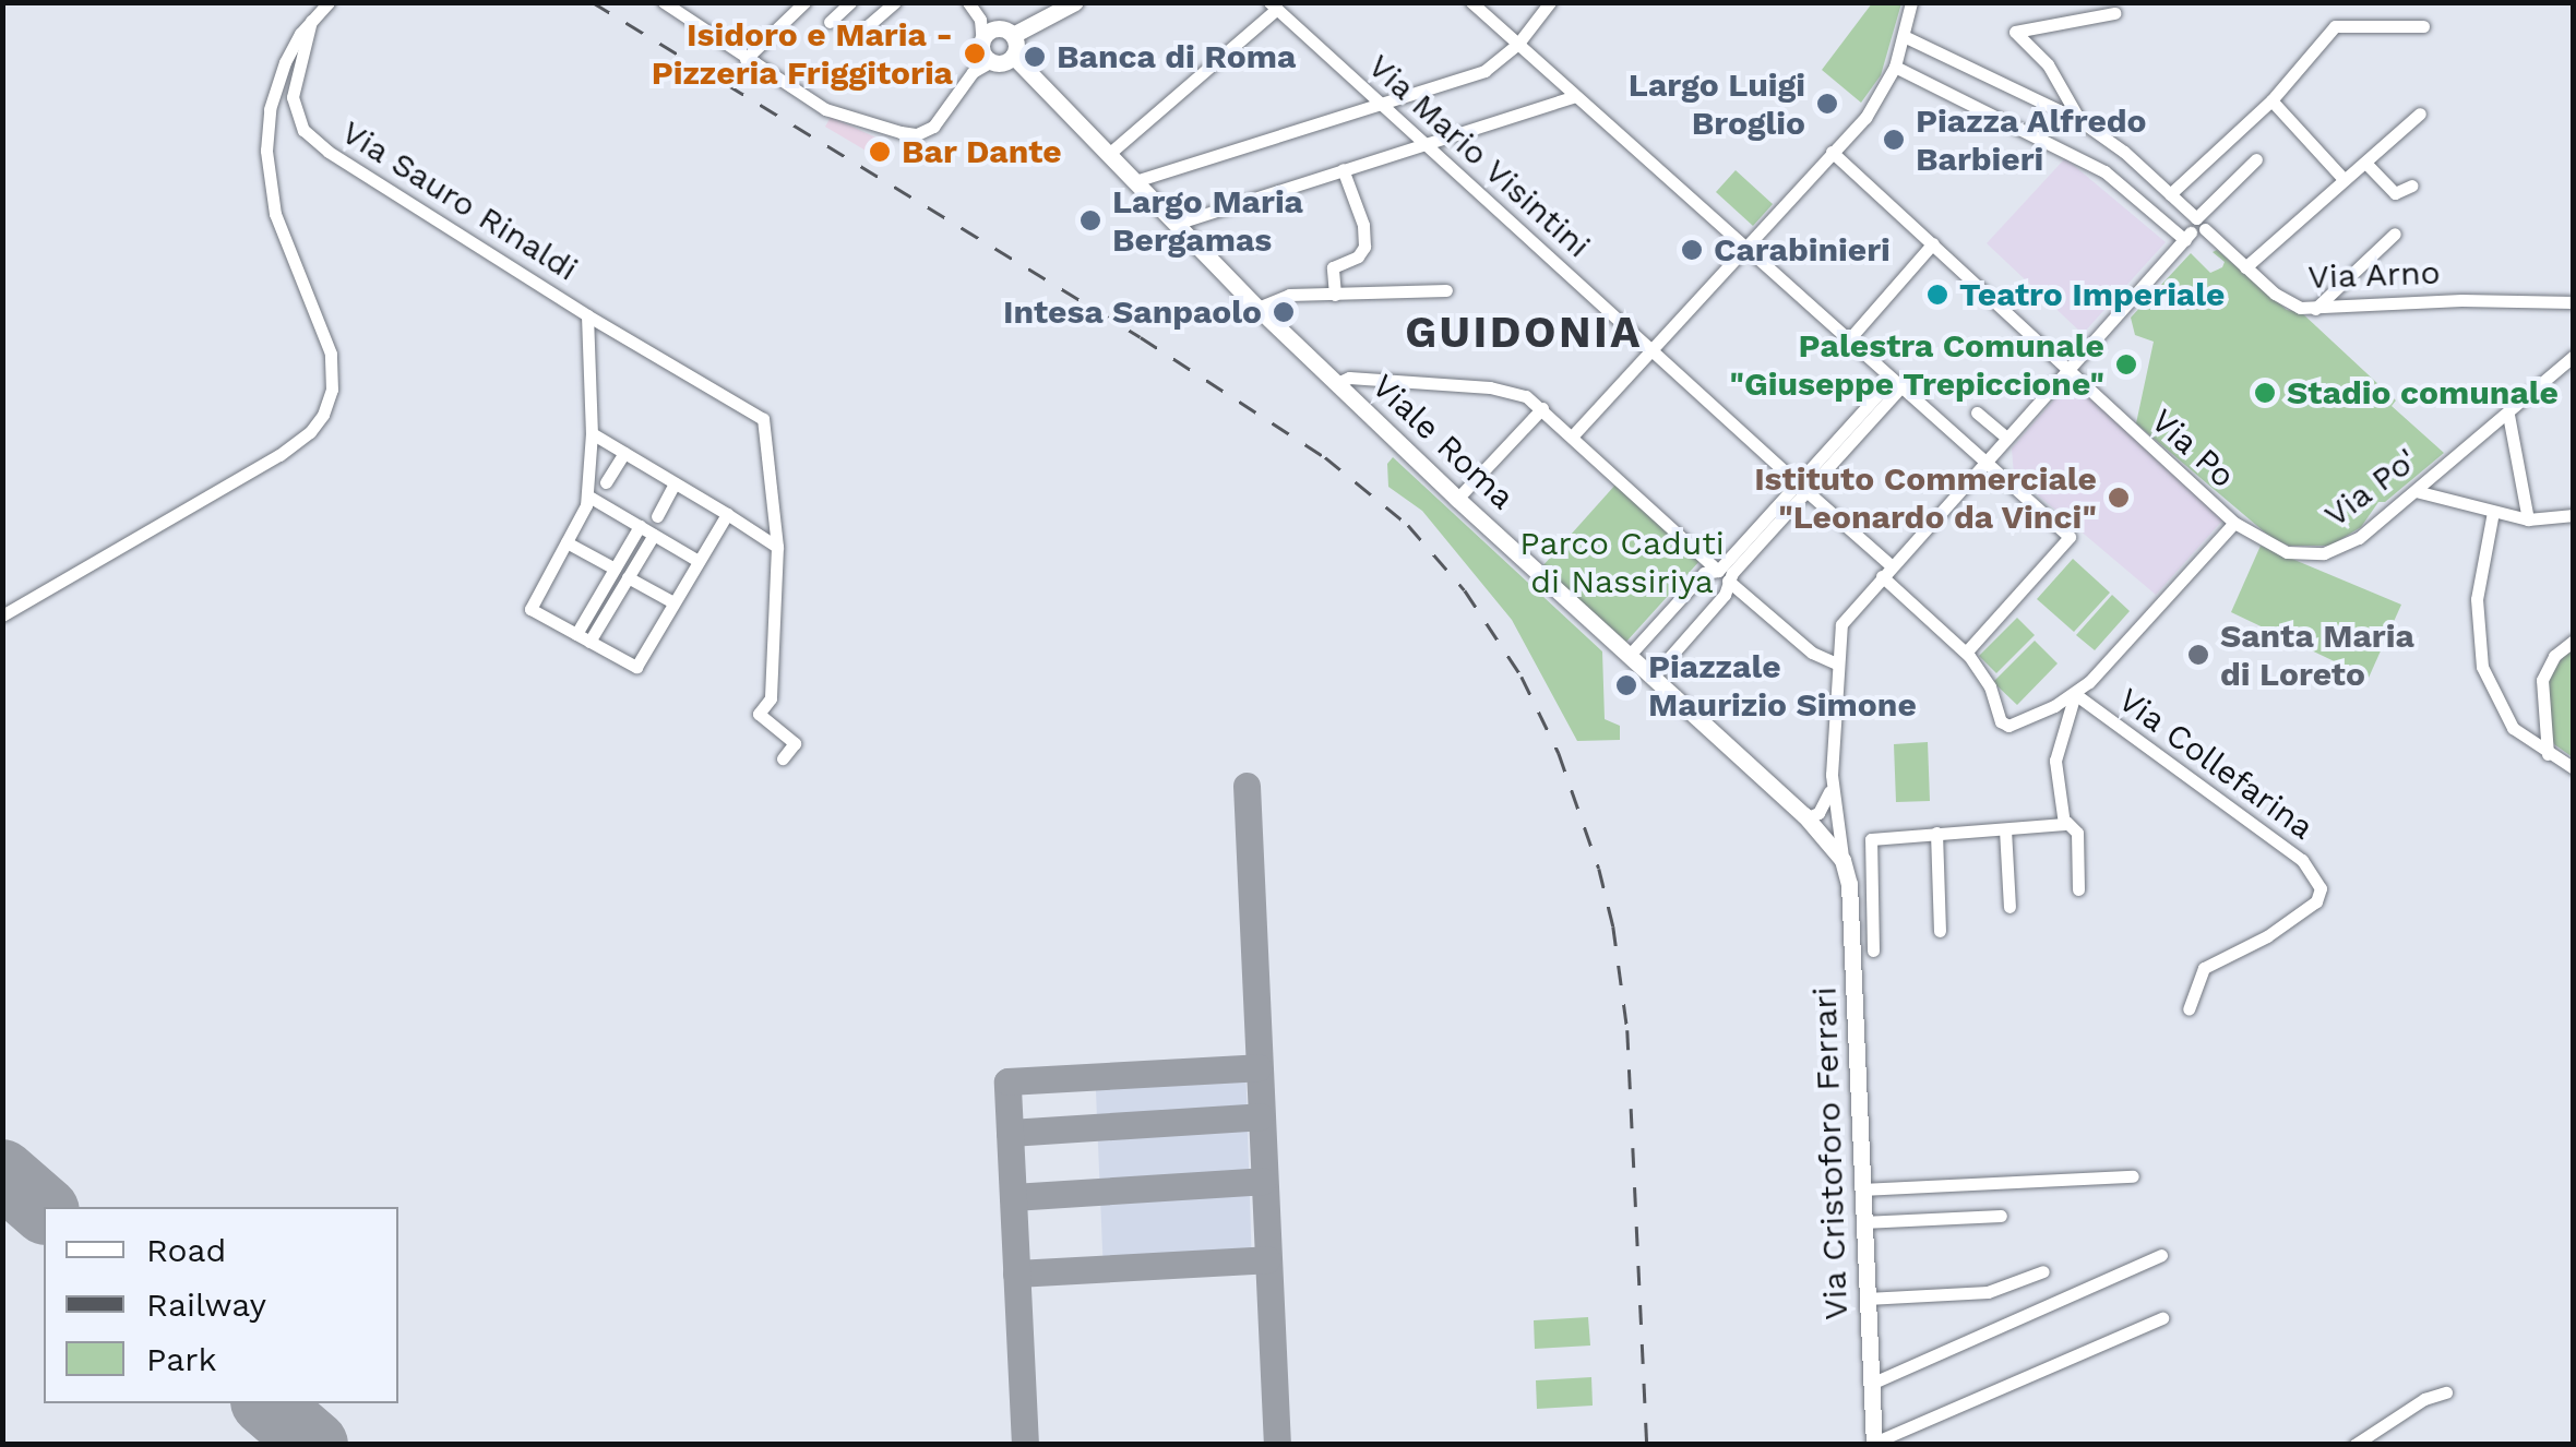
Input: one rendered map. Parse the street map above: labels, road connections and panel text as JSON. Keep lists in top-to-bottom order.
{
  "streets": {
    "main road": ["Viale Roma", "Via Cristoforo Ferrari"],
    "street": [
      "Via Mario Visintini",
      "Via Sauro Rinaldi",
      "Via Arno",
      "Via Po",
      "Via Po'",
      "Via Collefarina"
    ]
  },
  "crossings": [
    ["Via Mario Visintini", "Via Collefarina"],
    ["Viale Roma", "Via Cristoforo Ferrari"],
    ["Via Po", "Via Po'"]
  ],
  "districts": ["GUIDONIA"],
  "parks": ["Parco Caduti di Nassiriya"],
  "places": [
    "Isidoro e Maria - Pizzeria Friggitoria",
    "Banca di Roma",
    "Largo Luigi Broglio",
    "Piazza Alfredo Barbieri",
    "Bar Dante",
    "Largo Maria Bergamas",
    "Carabinieri",
    "Teatro Imperiale",
    "Intesa Sanpaolo",
    "Palestra Comunale \"Giuseppe Trepiccione\"",
    "Stadio comunale",
    "Istituto Commerciale \"Leonardo da Vinci\"",
    "Santa Maria di Loreto",
    "Piazzale Maurizio Simone"
  ],
  "legend": ["Road", "Railway", "Park"]
}
